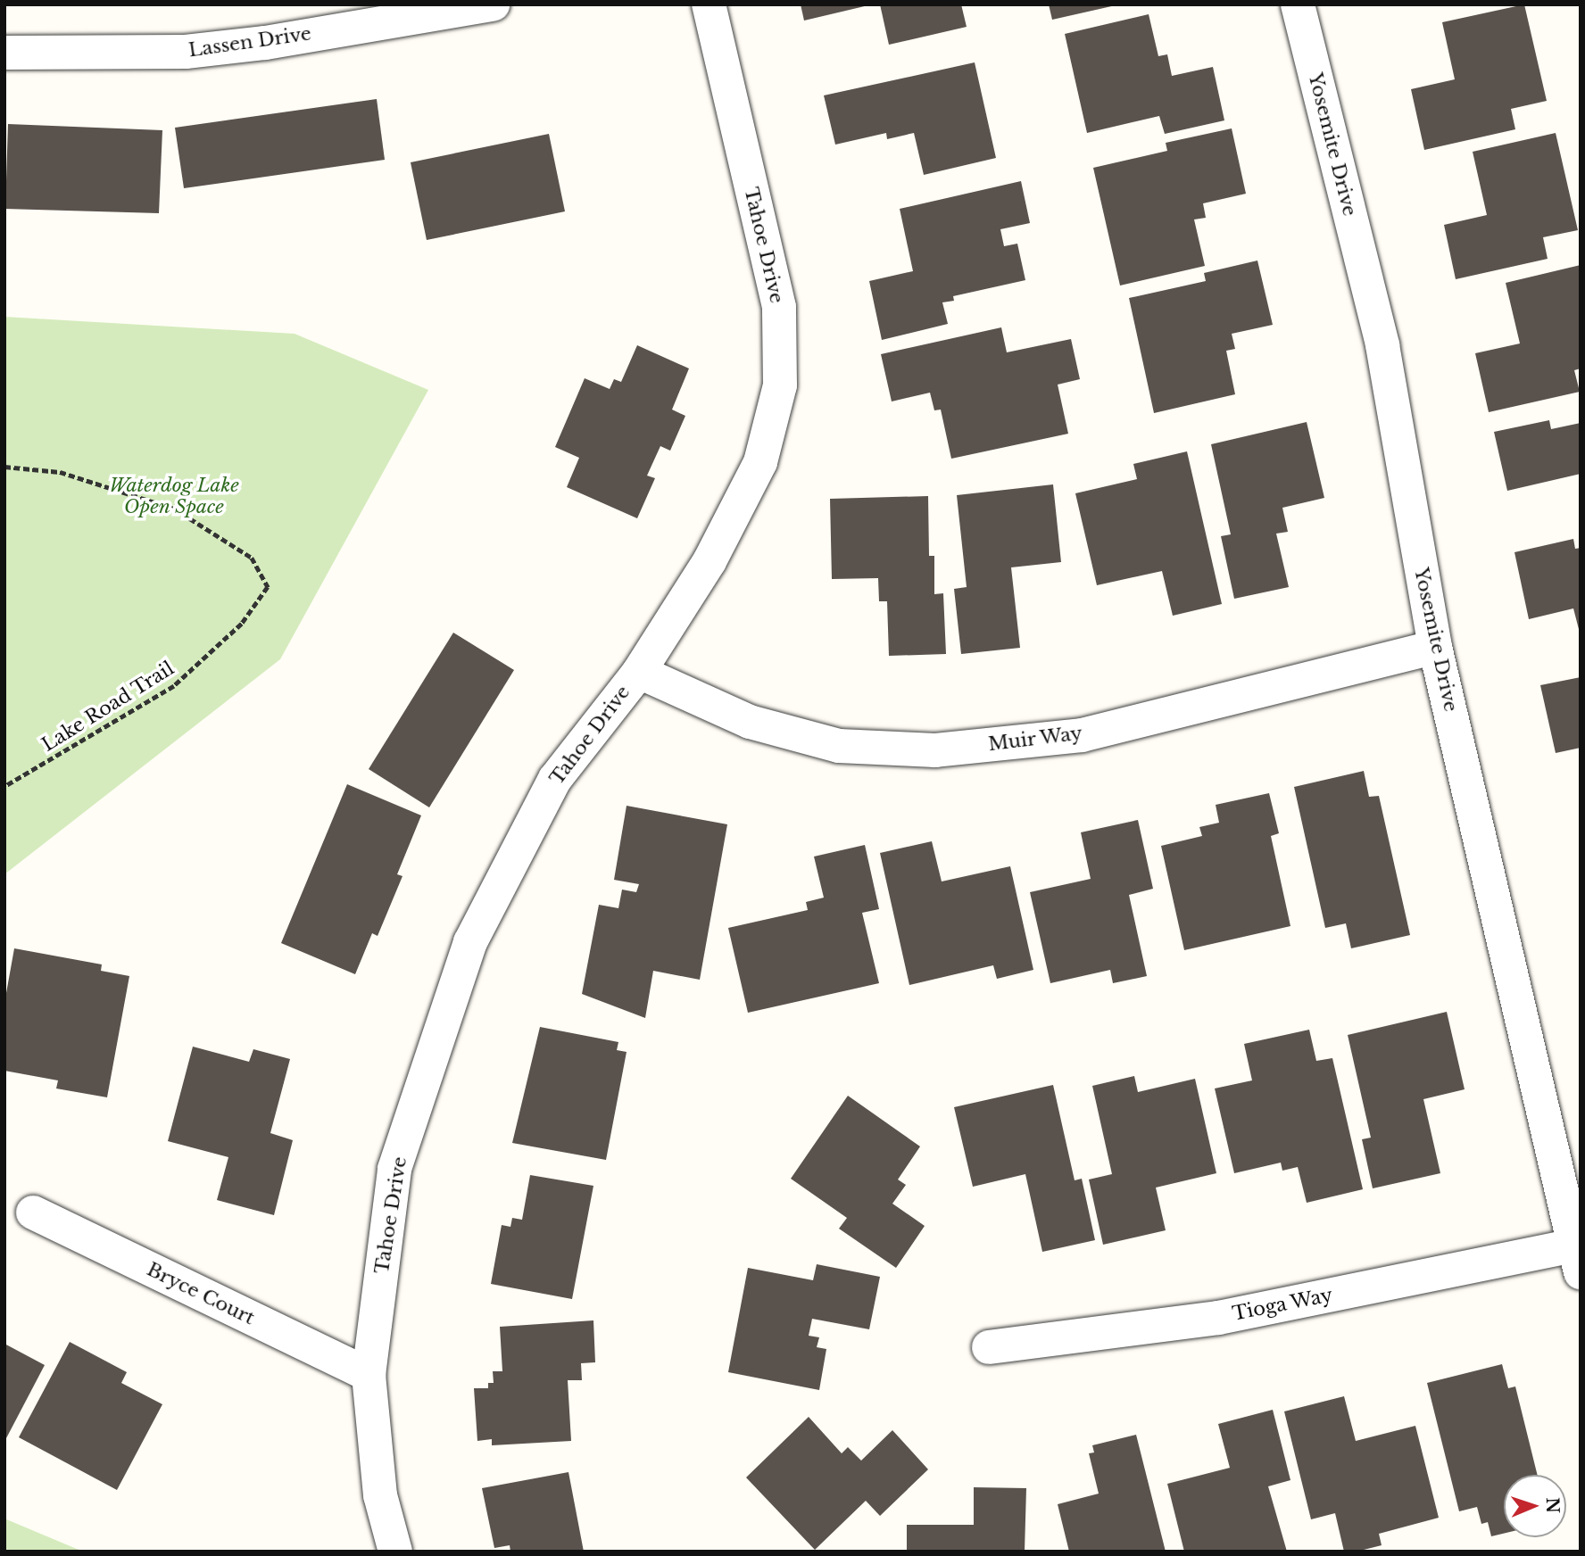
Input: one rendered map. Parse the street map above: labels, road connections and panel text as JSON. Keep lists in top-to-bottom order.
{
  "streets": {
    "street": [
      "Lassen Drive",
      "Yosemite Drive",
      "Tahoe Drive",
      "Muir Way",
      "Bryce Court",
      "Tioga Way"
    ],
    "path": ["Lake Road Trail"]
  },
  "crossings": [
    ["Yosemite Drive", "Muir Way"],
    ["Yosemite Drive", "Tioga Way"],
    ["Tahoe Drive", "Muir Way"],
    ["Tahoe Drive", "Bryce Court"]
  ],
  "parks": ["Waterdog Lake Open Space"],
  "north": "right"
}
